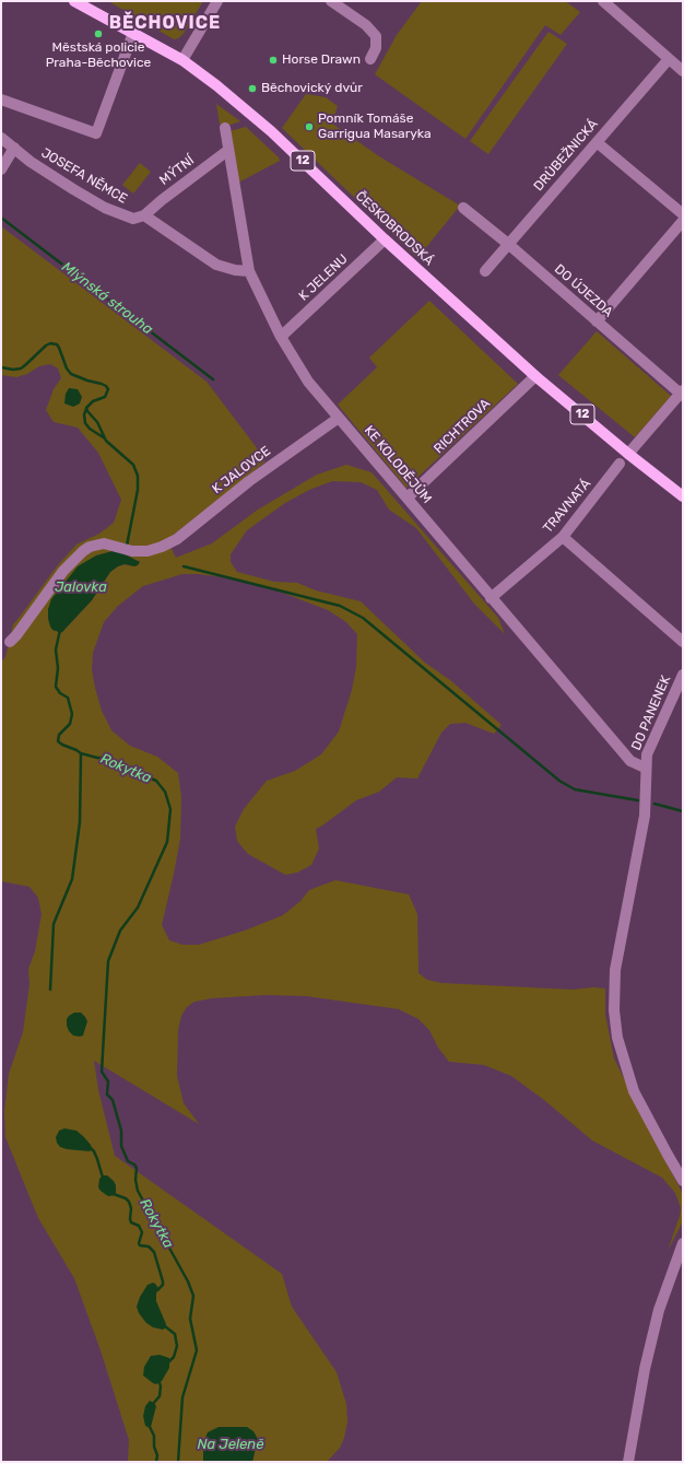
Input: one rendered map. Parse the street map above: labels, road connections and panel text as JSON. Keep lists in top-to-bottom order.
{
  "streets": {
    "main road": ["12", "ČESKOBRODSKÁ"],
    "street": [
      "DRŮBEŽNICKÁ",
      "MÝTNÍ",
      "JOSEFA NĚMCE",
      "K JELENU",
      "DO ÚJEZDA",
      "RICHTROVA",
      "KE KOLODĚJŮM",
      "K JALOVCE",
      "TRAVNATÁ",
      "DO PANENEK"
    ]
  },
  "crossings": [
    ["DRŮBEŽNICKÁ", "DO ÚJEZDA"],
    ["MÝTNÍ", "JOSEFA NĚMCE"],
    ["MÝTNÍ", "KE KOLODĚJŮM"],
    ["ČESKOBRODSKÁ", "K JELENU"],
    ["ČESKOBRODSKÁ", "RICHTROVA"],
    ["K JELENU", "KE KOLODĚJŮM"],
    ["RICHTROVA", "KE KOLODĚJŮM"],
    ["KE KOLODĚJŮM", "K JALOVCE"],
    ["KE KOLODĚJŮM", "TRAVNATÁ"],
    ["KE KOLODĚJŮM", "DO PANENEK"]
  ],
  "districts": ["BĚCHOVICE"],
  "water": [
    "Mlýnská strouha",
    "Jalovka",
    "Rokytka",
    "Na Jeleně"
  ],
  "places": [
    "Městská policie Praha-Běchovice",
    "Horse Drawn",
    "Běchovický dvůr",
    "Pomník Tomáše Garrigua Masaryka"
  ]
}
